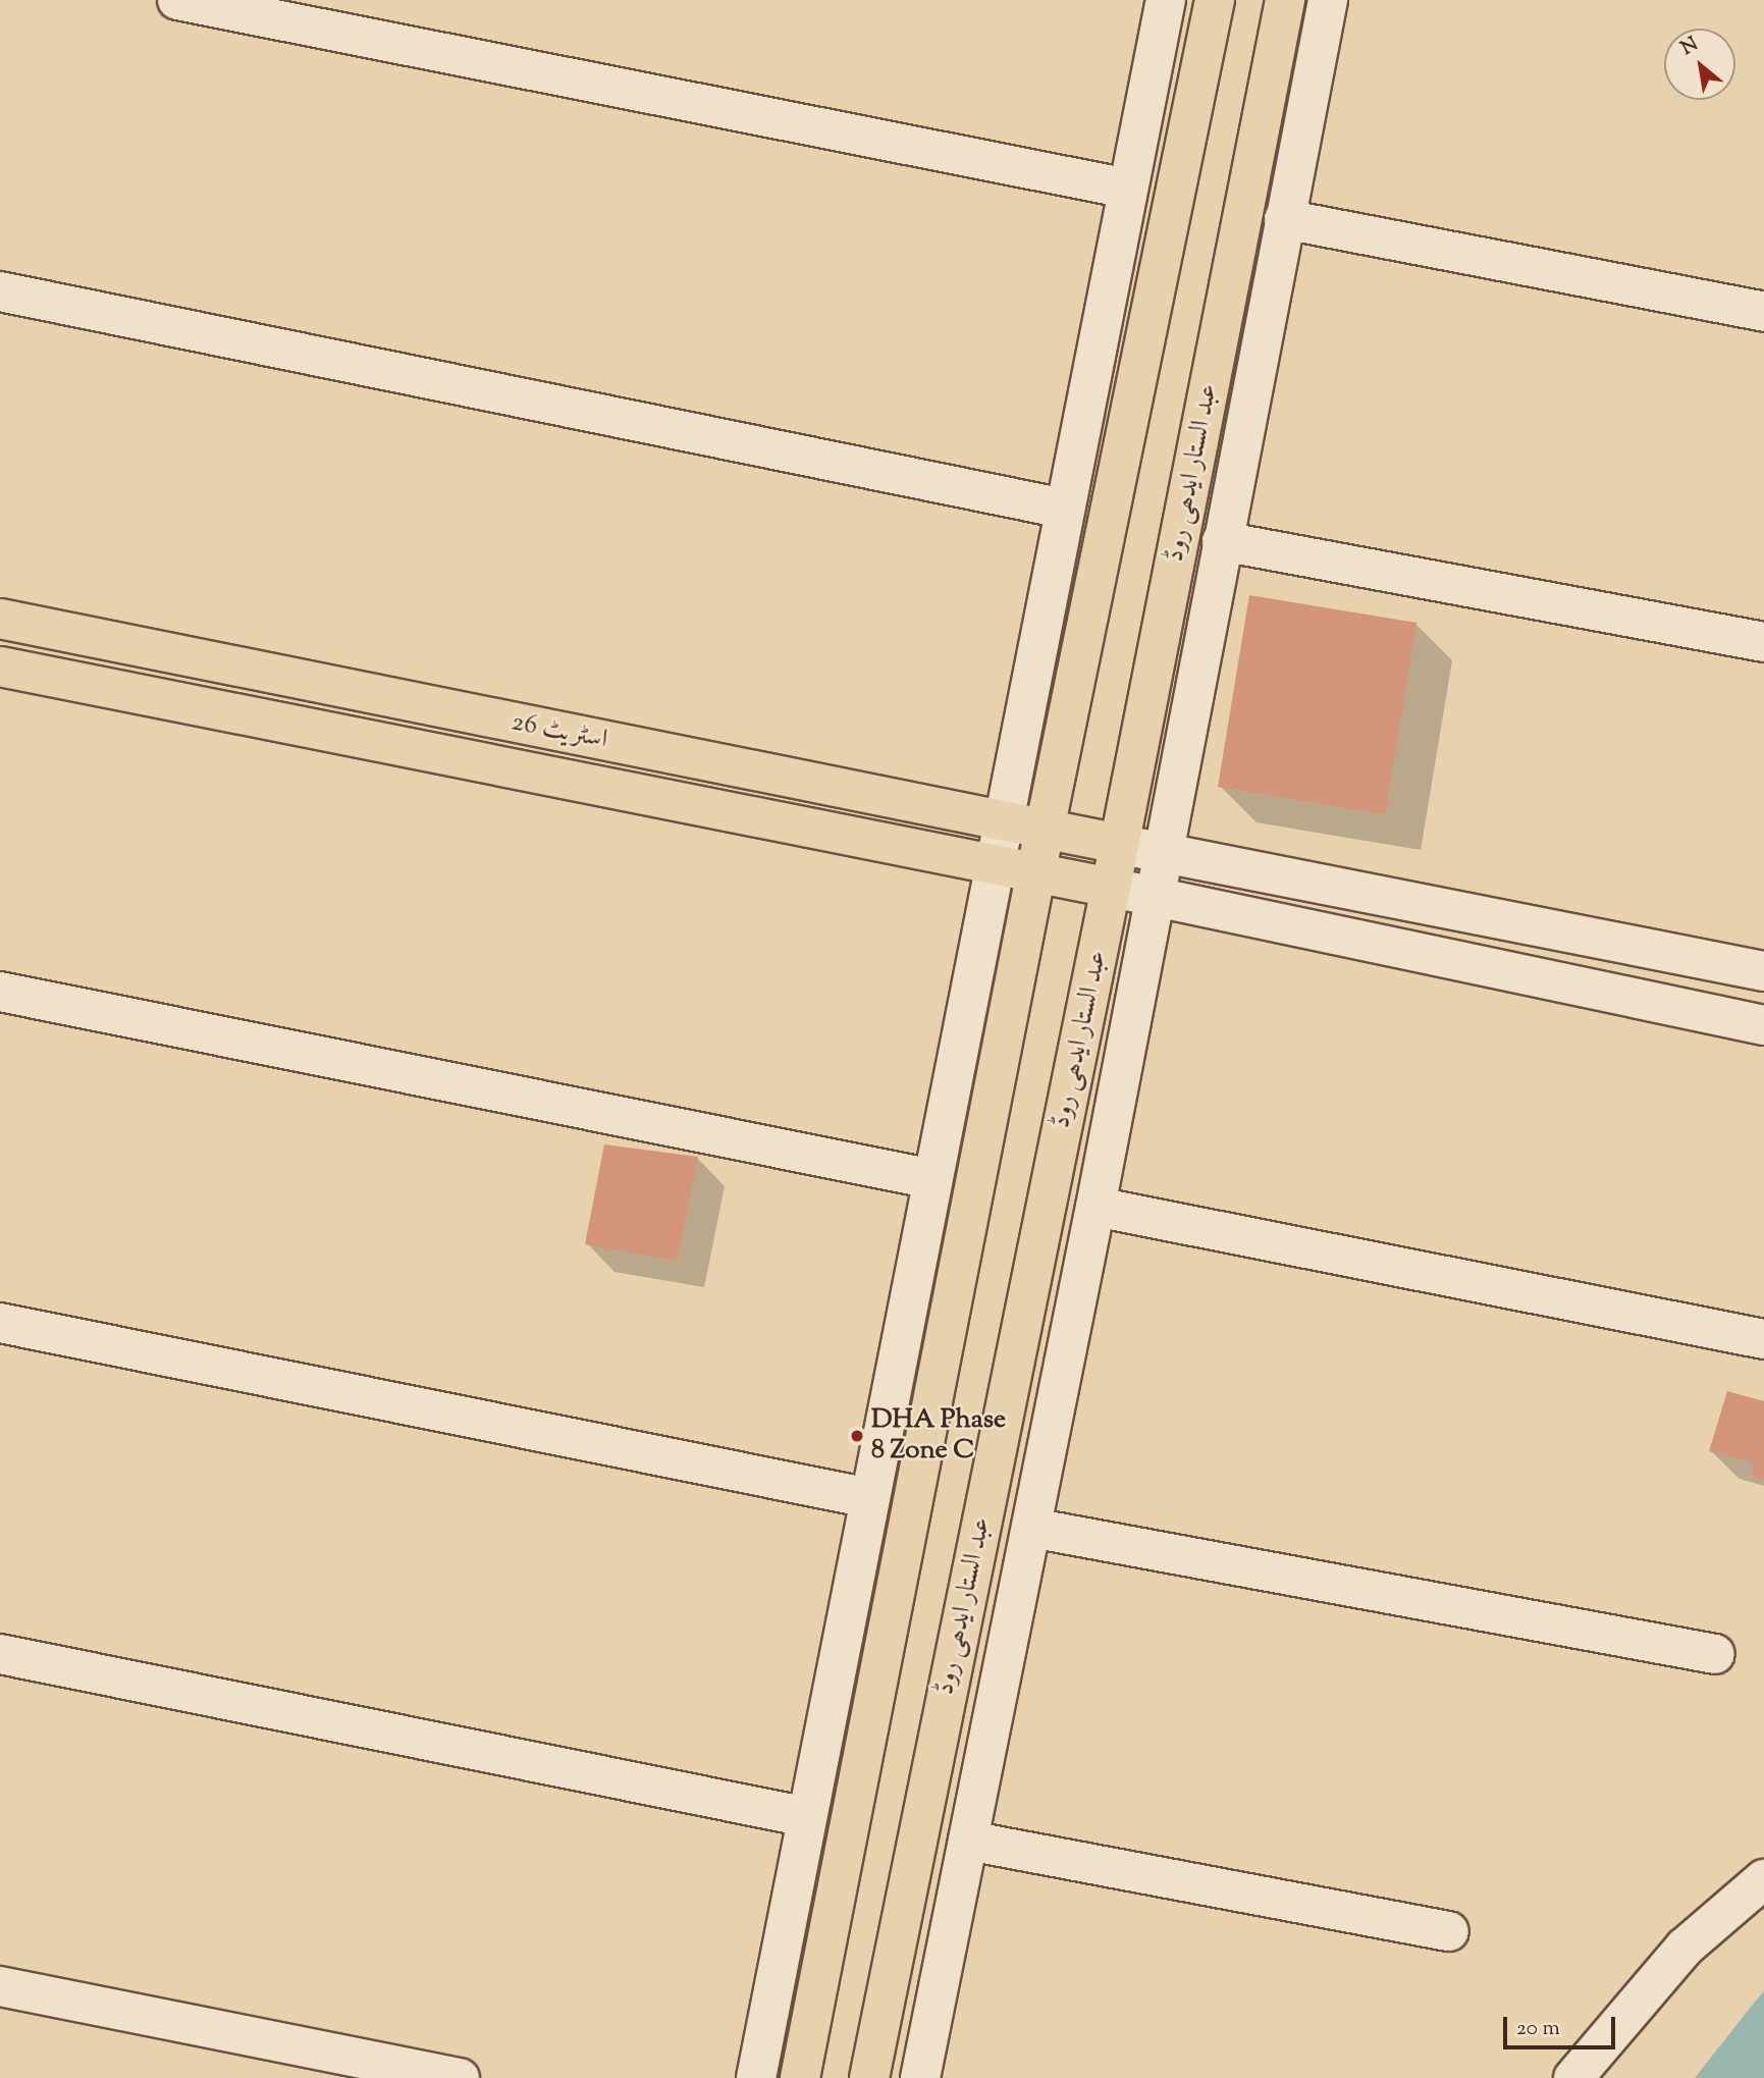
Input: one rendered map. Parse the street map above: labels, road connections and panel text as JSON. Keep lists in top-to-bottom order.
{
  "streets": {
    "main road": ["عبد الستار ایدھی روڈ", "اسٹریٹ 26"]
  },
  "crossings": [
    ["عبد الستار ایدھی روڈ", "اسٹریٹ 26"]
  ],
  "places": ["DHA Phase 8 Zone C"],
  "scale_bar": "20 m",
  "north": "top left"
}
